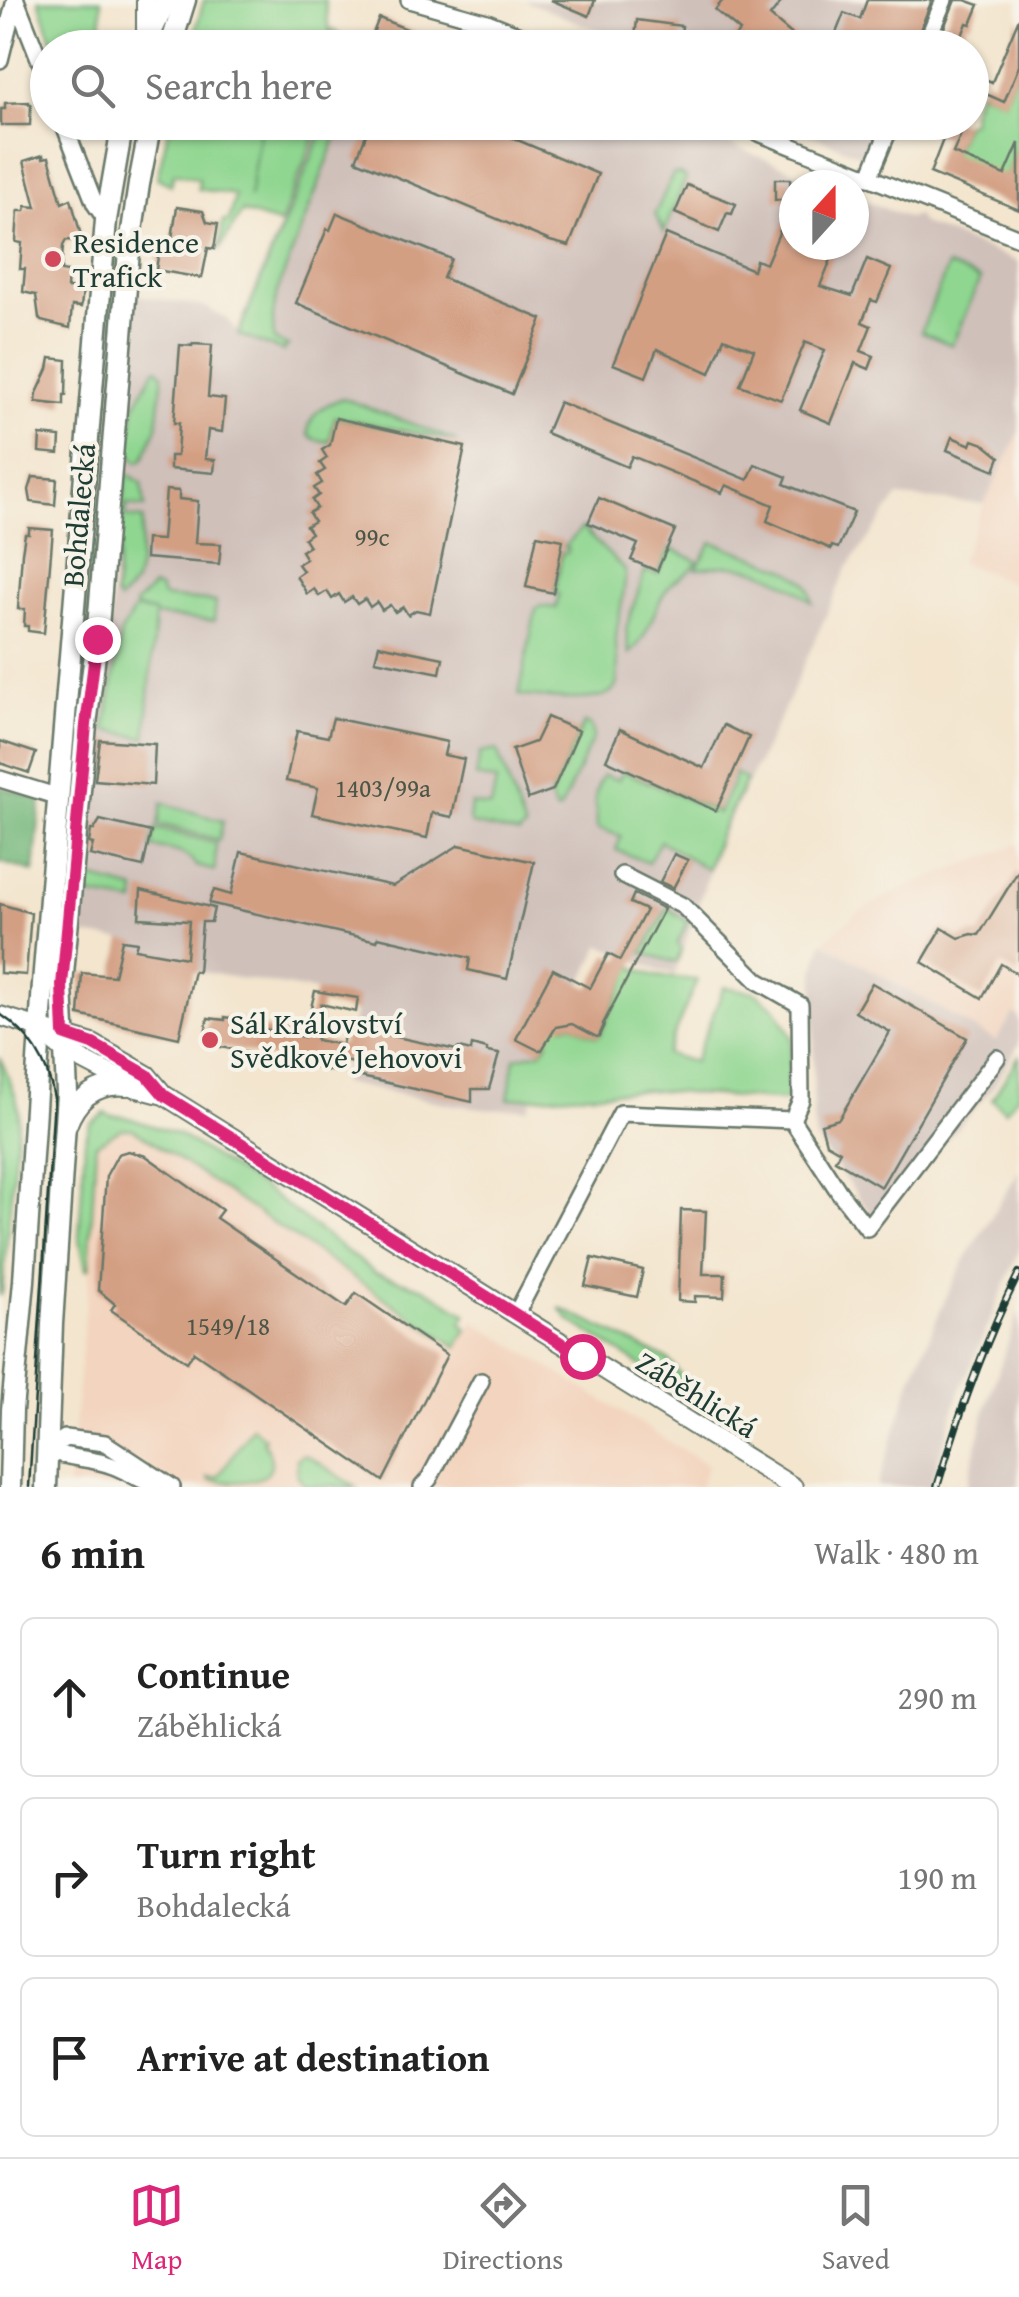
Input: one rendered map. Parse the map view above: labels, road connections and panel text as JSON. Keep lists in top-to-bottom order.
{
  "streets": {
    "main road": ["Bohdalecká"],
    "street": ["Záběhlická"]
  },
  "crossings": [
    ["Bohdalecká", "Záběhlická"]
  ],
  "places": ["Residence Trafick", "Sál Království Svědkové Jehovovi"],
  "house_numbers": ["99c", "1403/99a", "1549/18"],
  "north": "top",
  "page": {
    "search": "Search here",
    "heading": ["6 min", "Walk · 480 m"],
    "list": [
      ["Continue", "Záběhlická", "290 m"],
      ["Turn right", "Bohdalecká", "190 m"],
      "Arrive at destination"
    ],
    "nav": ["Map", "Directions", "Saved"]
  }
}
